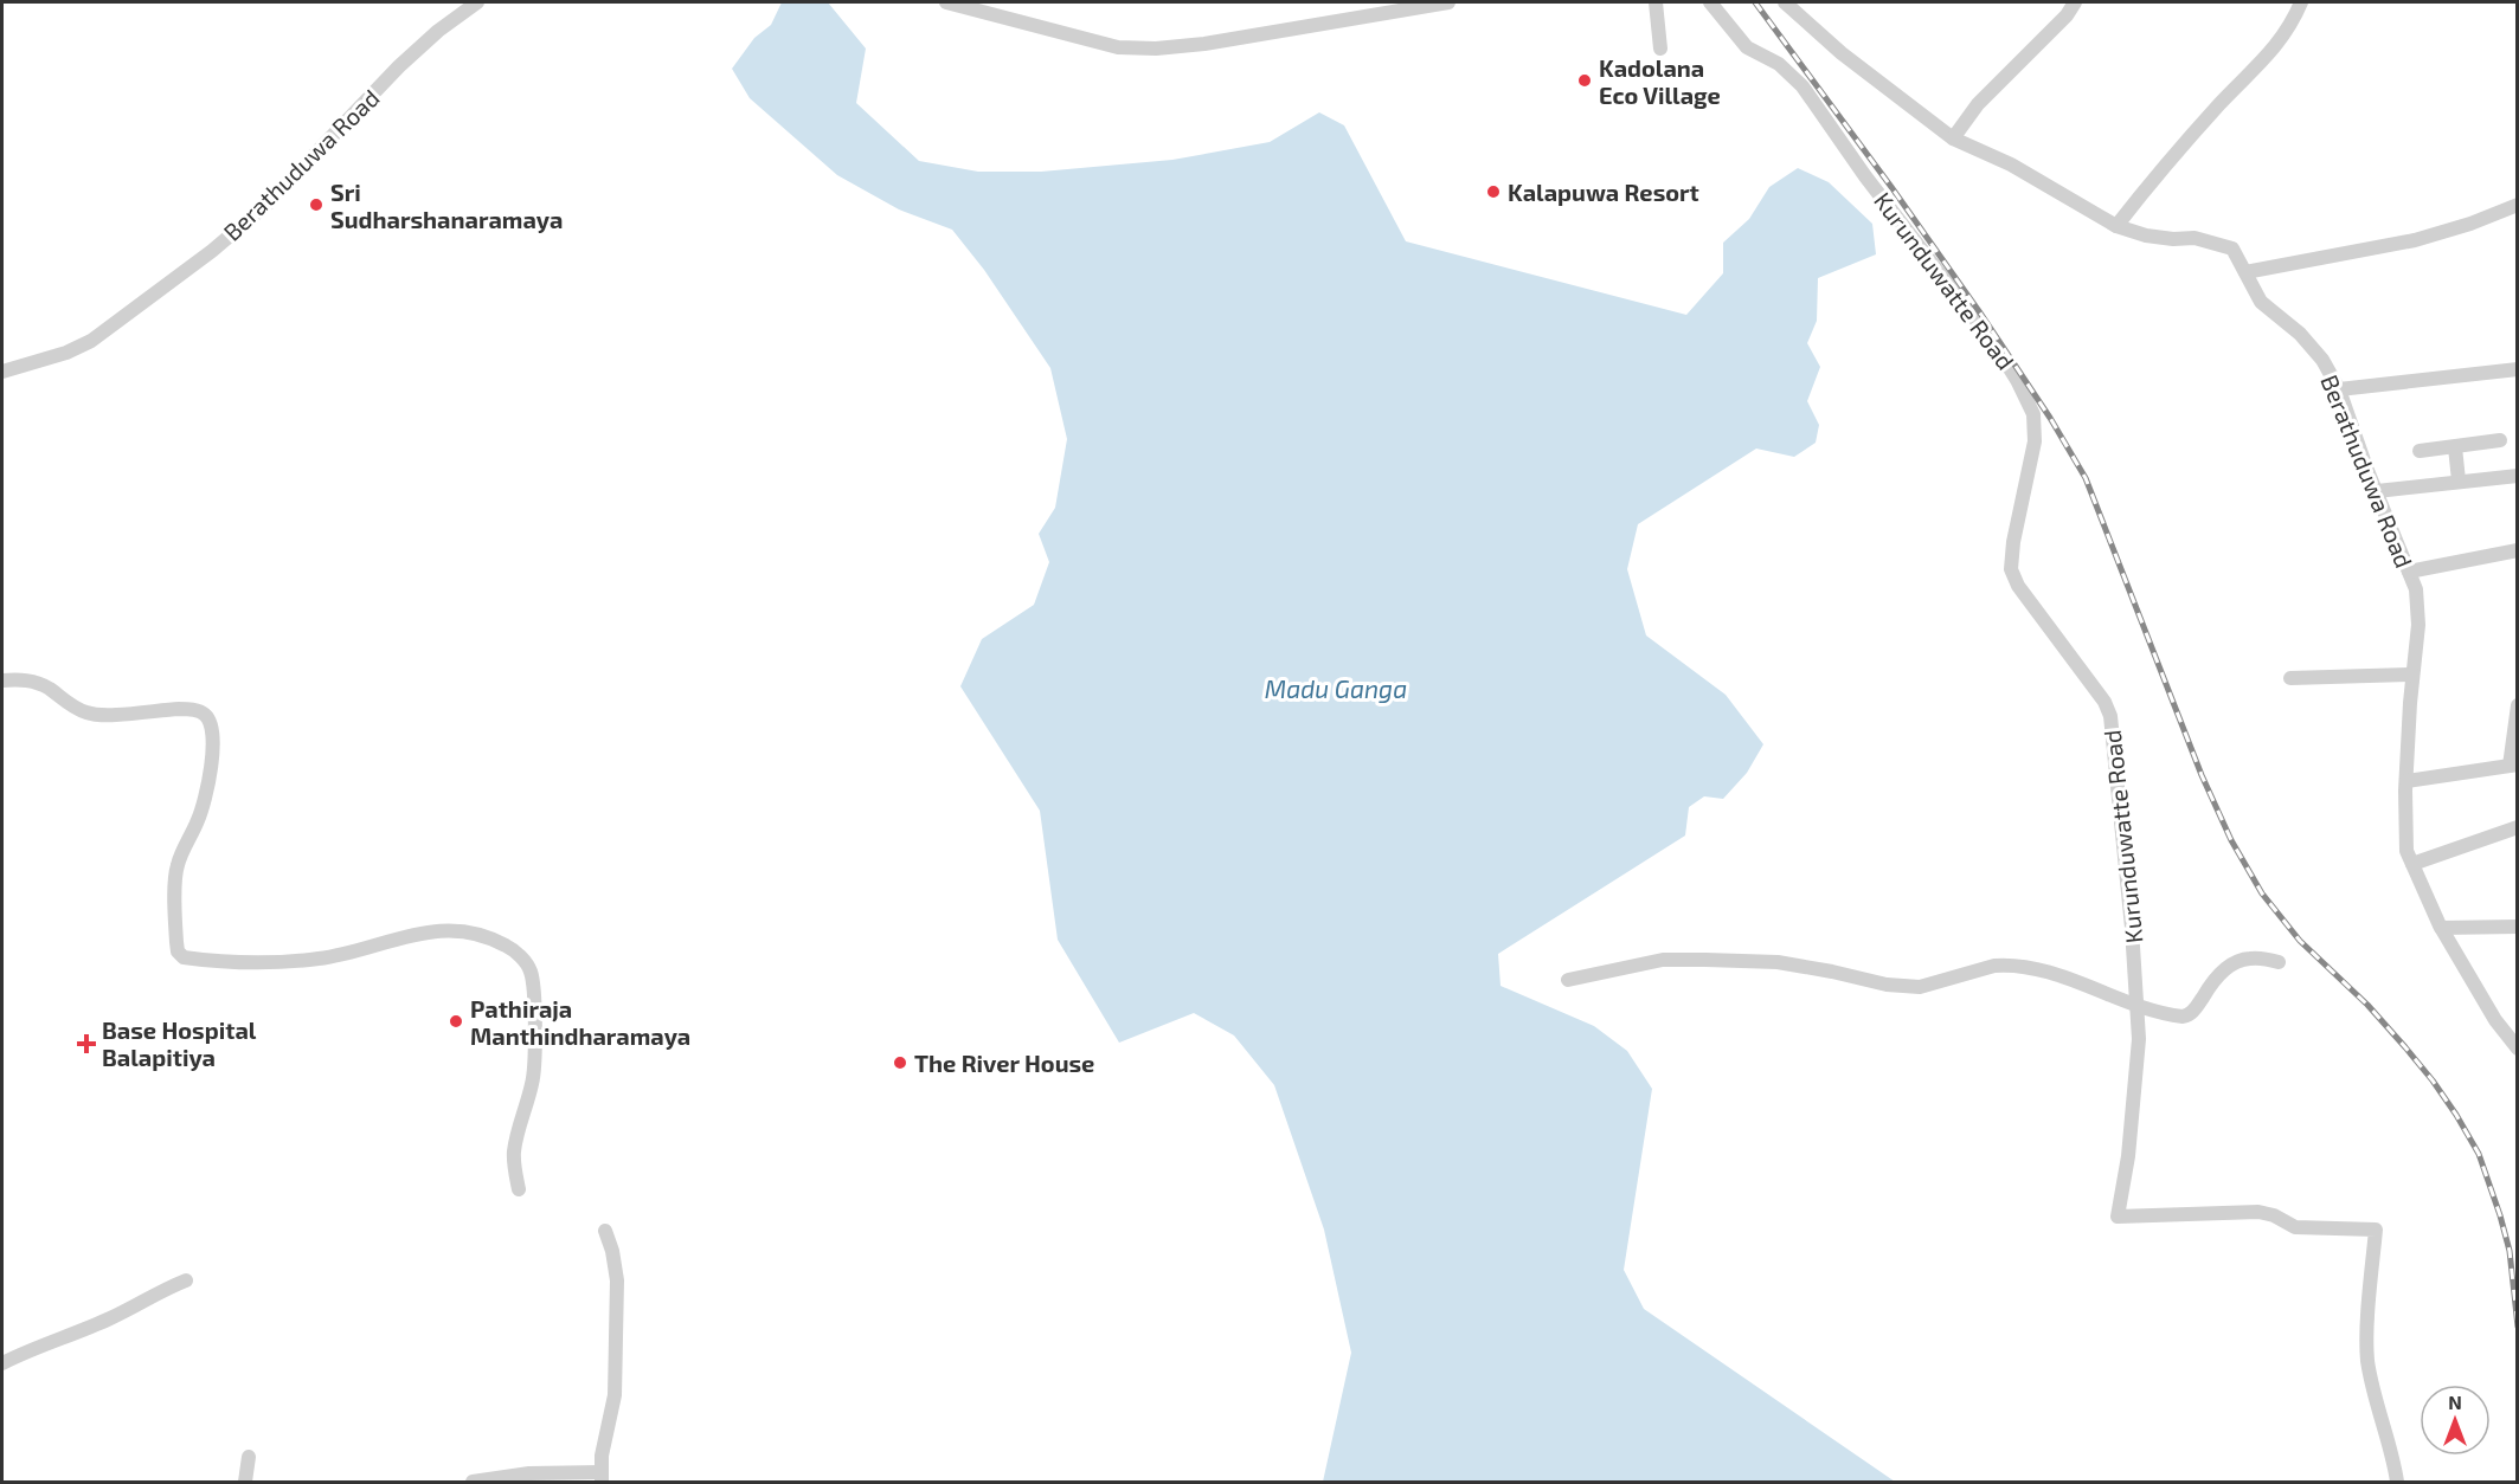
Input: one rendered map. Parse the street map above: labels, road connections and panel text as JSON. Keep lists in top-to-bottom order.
{
  "streets": {
    "street": ["Berathuduwa Road", "Kurunduwatte Road"]
  },
  "water": ["Madu Ganga"],
  "places": {
    "other": [
      "Kadolana Eco Village",
      "Kalapuwa Resort",
      "Sri Sudharshanaramaya",
      "Pathiraja Manthindharamaya",
      "The River House"
    ],
    "health": ["Base Hospital Balapitiya"]
  },
  "north": "top"
}
